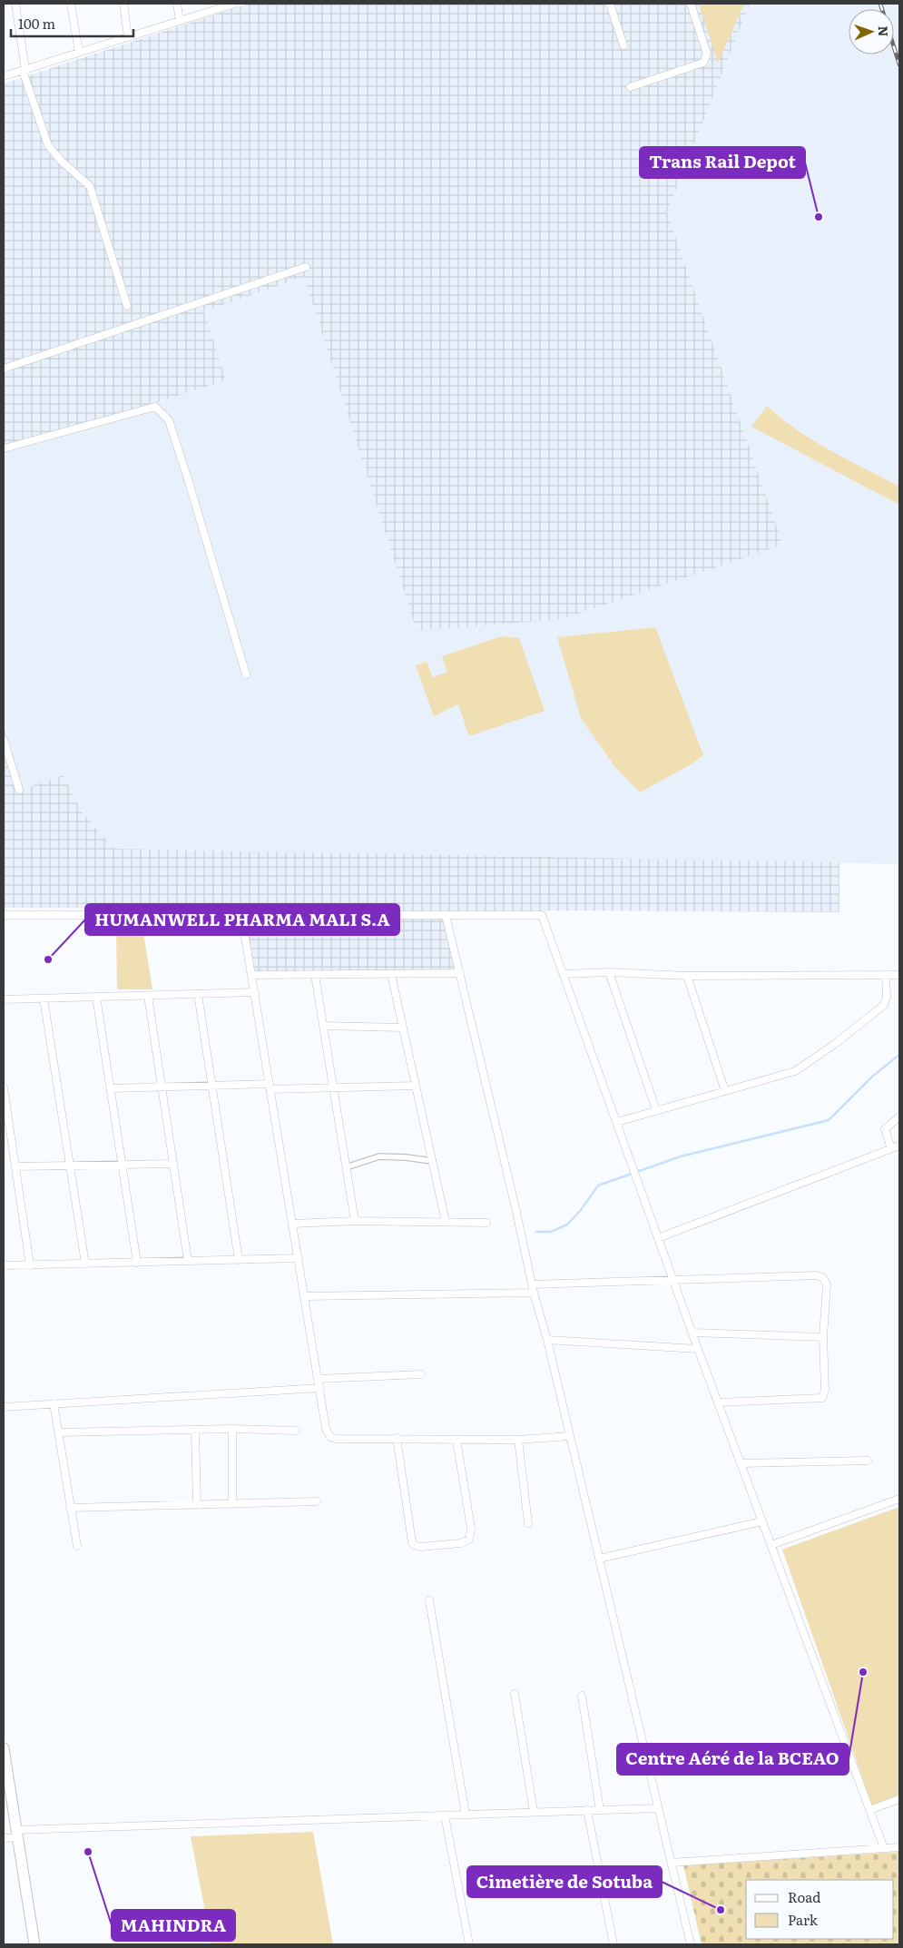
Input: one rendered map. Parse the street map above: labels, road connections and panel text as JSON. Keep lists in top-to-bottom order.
{
  "places": [
    "Trans Rail Depot",
    "HUMANWELL PHARMA MALI S.A",
    "Centre Aéré de la BCEAO",
    "MAHINDRA",
    "Cimetière de Sotuba"
  ],
  "legend": ["Road", "Park"],
  "scale_bar": "100 m",
  "north": "right"
}
